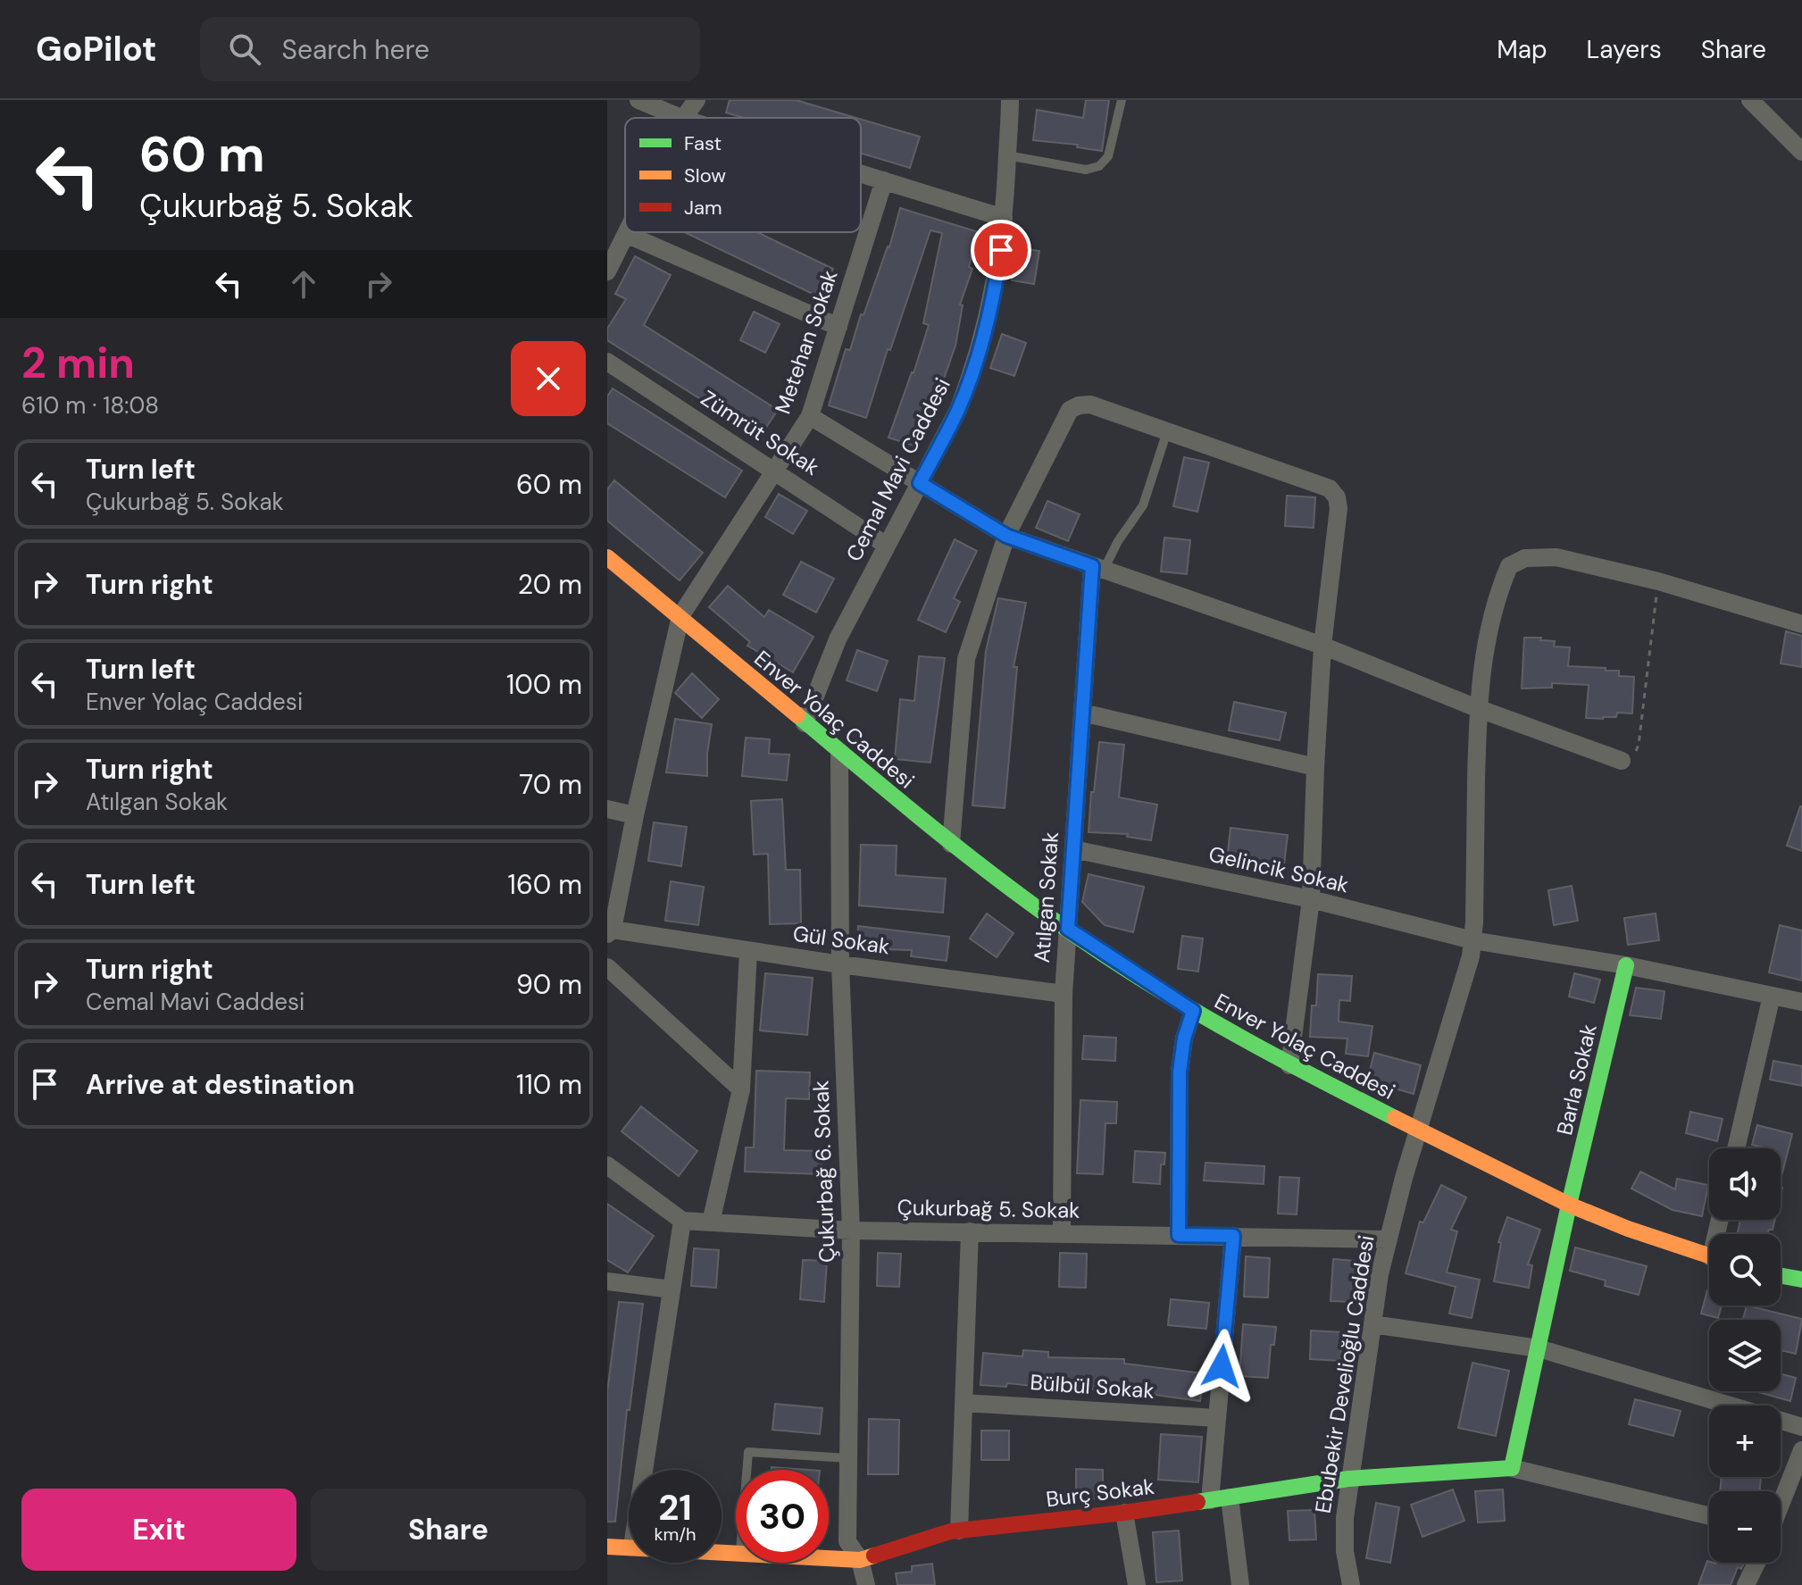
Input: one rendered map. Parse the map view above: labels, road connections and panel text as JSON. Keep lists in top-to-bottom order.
{
  "streets": {
    "street": [
      "Metehan Sokak",
      "Zümrüt Sokak",
      "Cemal Mavi Caddesi",
      "Enver Yolaç Caddesi",
      "Gelincik Sokak",
      "Atılgan Sokak",
      "Gül Sokak",
      "Barla Sokak",
      "Çukurbağ 6. Sokak",
      "Çukurbağ 5. Sokak",
      "Ebubekir Develioğlu Caddesi",
      "Bülbül Sokak",
      "Burç Sokak"
    ]
  },
  "crossings": [
    ["Metehan Sokak", "Zümrüt Sokak"],
    ["Metehan Sokak", "Enver Yolaç Caddesi"],
    ["Zümrüt Sokak", "Cemal Mavi Caddesi"],
    ["Cemal Mavi Caddesi", "Enver Yolaç Caddesi"],
    ["Enver Yolaç Caddesi", "Atılgan Sokak"],
    ["Enver Yolaç Caddesi", "Barla Sokak"],
    ["Enver Yolaç Caddesi", "Çukurbağ 6. Sokak"],
    ["Enver Yolaç Caddesi", "Ebubekir Develioğlu Caddesi"],
    ["Gelincik Sokak", "Atılgan Sokak"],
    ["Gelincik Sokak", "Barla Sokak"],
    ["Gelincik Sokak", "Ebubekir Develioğlu Caddesi"],
    ["Atılgan Sokak", "Gül Sokak"],
    ["Atılgan Sokak", "Çukurbağ 5. Sokak"],
    ["Gül Sokak", "Çukurbağ 6. Sokak"],
    ["Barla Sokak", "Burç Sokak"],
    ["Çukurbağ 6. Sokak", "Çukurbağ 5. Sokak"],
    ["Çukurbağ 6. Sokak", "Burç Sokak"],
    ["Çukurbağ 5. Sokak", "Ebubekir Develioğlu Caddesi"],
    ["Ebubekir Develioğlu Caddesi", "Burç Sokak"]
  ],
  "legend": ["Fast", "Slow", "Jam"],
  "page": {
    "header": "GoPilot",
    "search": "Search here",
    "nav": ["Map", "Layers", "Share"],
    "turn": ["60 m", "Çukurbağ 5. Sokak"],
    "heading": ["2 min", "610 m · 18:08"],
    "list": [
      {
        "name": "Turn left",
        "note": "Çukurbağ 5. Sokak",
        "value": "60 m"
      },
      {
        "name": "Turn right",
        "value": "20 m"
      },
      {
        "name": "Turn left",
        "note": "Enver Yolaç Caddesi",
        "value": "100 m"
      },
      {
        "name": "Turn right",
        "note": "Atılgan Sokak",
        "value": "70 m"
      },
      {
        "name": "Turn left",
        "value": "160 m"
      },
      {
        "name": "Turn right",
        "note": "Cemal Mavi Caddesi",
        "value": "90 m"
      },
      {
        "name": "Arrive at destination",
        "value": "110 m"
      }
    ],
    "map_buttons": ["+", "−"],
    "speed": "21 km/h",
    "limit": "30",
    "buttons": ["Exit", "Share"]
  }
}
